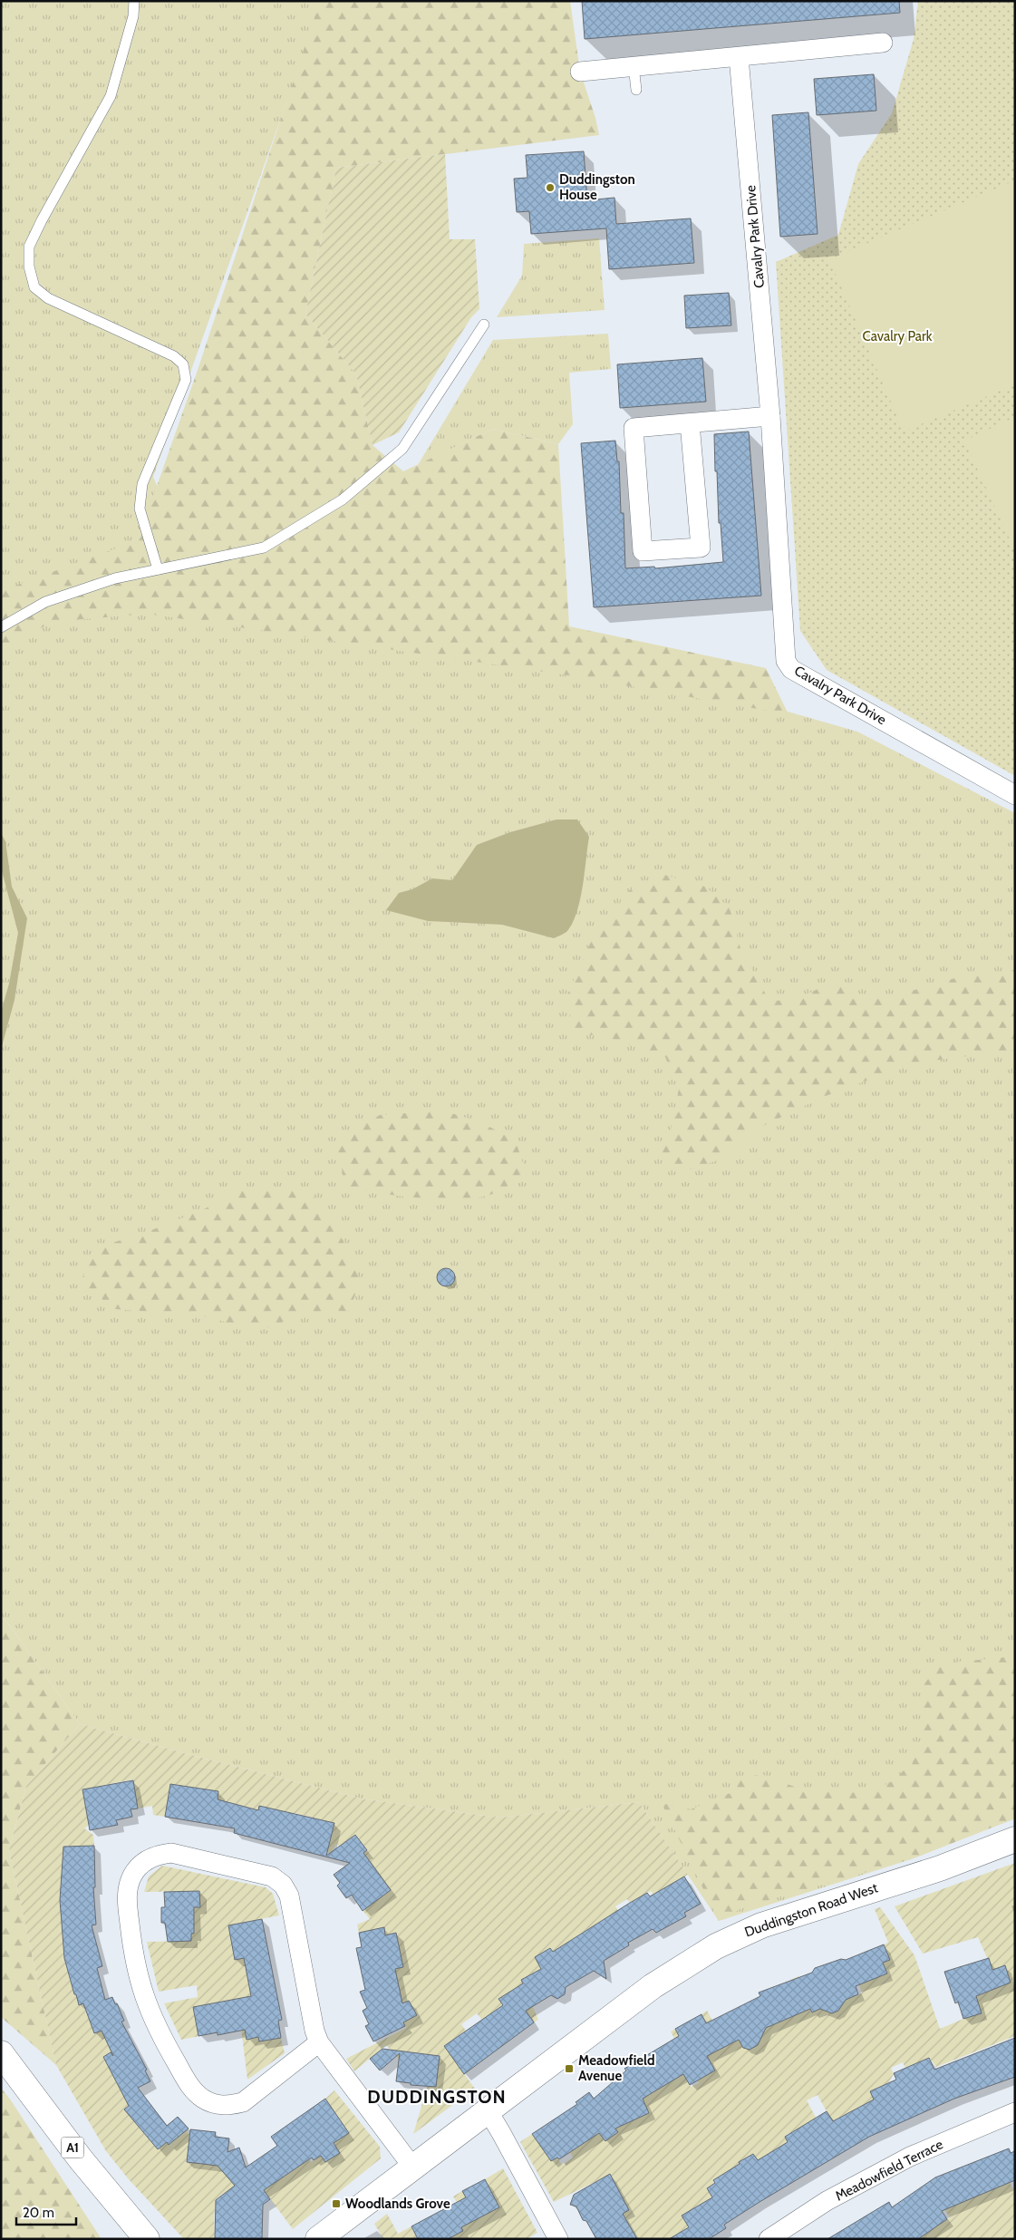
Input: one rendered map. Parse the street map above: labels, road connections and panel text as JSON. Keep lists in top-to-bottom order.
{
  "streets": {
    "street": [
      "Cavalry Park Drive",
      "Duddingston Road West",
      "A1",
      "Meadowfield Terrace"
    ]
  },
  "districts": ["DUDDINGSTON"],
  "parks": ["Cavalry Park"],
  "places": {
    "other": ["Duddingston House"],
    "transit": ["Meadowfield Avenue", "Woodlands Grove"]
  },
  "scale_bar": "20 m"
}
